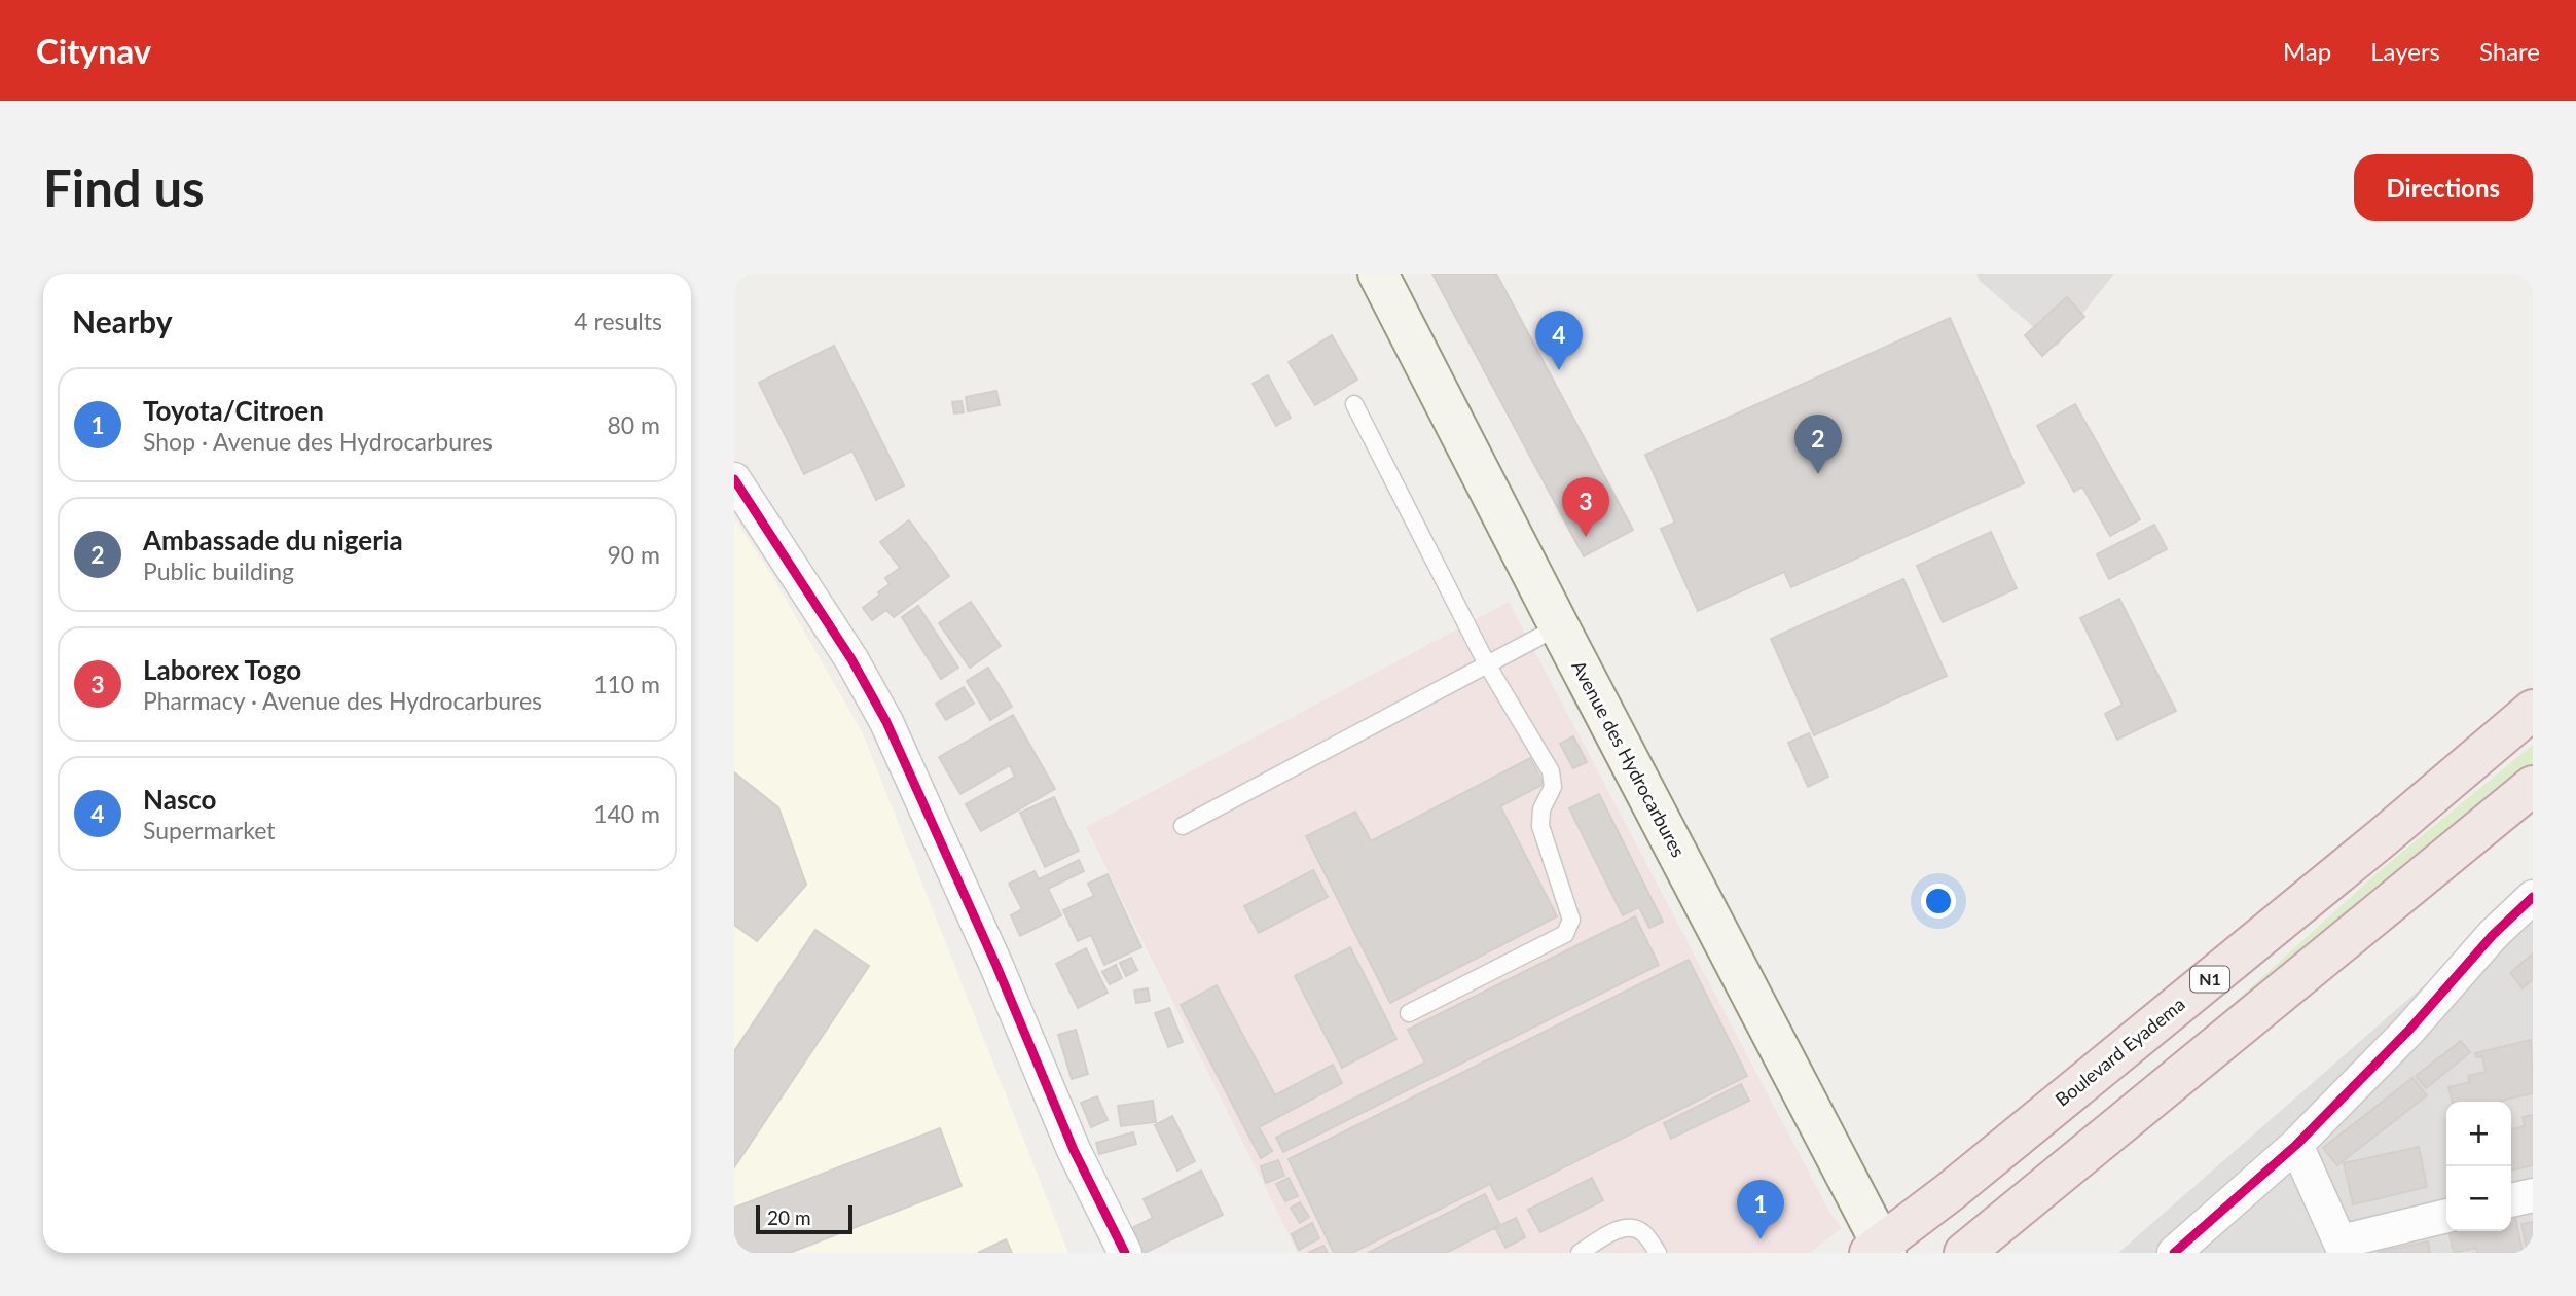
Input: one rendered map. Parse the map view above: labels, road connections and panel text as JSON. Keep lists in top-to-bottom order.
{
  "streets": {
    "highway": ["N1", "Boulevard Eyadema"],
    "main road": ["Avenue des Hydrocarbures"]
  },
  "crossings": [
    ["Avenue des Hydrocarbures", "Boulevard Eyadema"]
  ],
  "scale_bar": "20 m",
  "page": {
    "header": "Citynav",
    "nav": ["Map", "Layers", "Share"],
    "buttons": "Directions",
    "title": "Find us",
    "heading": ["Nearby", "4 results"],
    "pins": [
      "4",
      "2",
      "3",
      "1"
    ],
    "list": [
      {
        "mark": "1",
        "name": "Toyota/Citroen",
        "note": "Shop · Avenue des Hydrocarbures",
        "value": "80 m"
      },
      {
        "mark": "2",
        "name": "Ambassade du nigeria",
        "note": "Public building",
        "value": "90 m"
      },
      {
        "mark": "3",
        "name": "Laborex Togo",
        "note": "Pharmacy · Avenue des Hydrocarbures",
        "value": "110 m"
      },
      {
        "mark": "4",
        "name": "Nasco",
        "note": "Supermarket",
        "value": "140 m"
      }
    ],
    "map_buttons": ["+", "−"],
    "scale": "20 m"
  }
}
